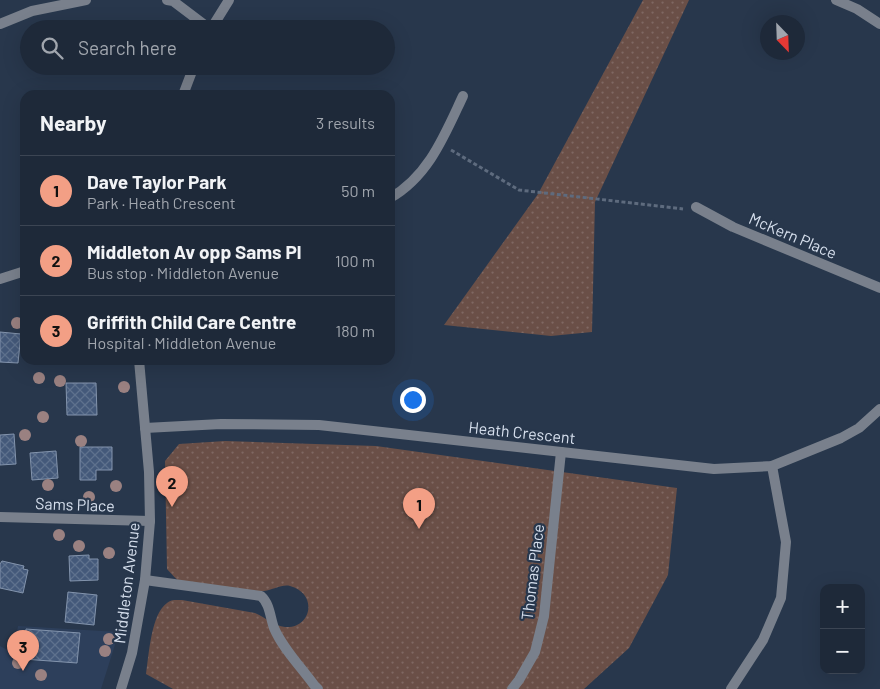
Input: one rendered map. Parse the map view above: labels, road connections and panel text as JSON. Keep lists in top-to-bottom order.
{
  "streets": {
    "street": [
      "McKern Place",
      "Heath Crescent",
      "Sams Place",
      "Thomas Place",
      "Middleton Avenue"
    ]
  },
  "crossings": [
    ["Heath Crescent", "Thomas Place"],
    ["Heath Crescent", "Middleton Avenue"],
    ["Sams Place", "Middleton Avenue"]
  ],
  "north": "bottom right",
  "page": {
    "search": "Search here",
    "heading": ["Nearby", "3 results"],
    "list": [
      {
        "mark": "1",
        "name": "Dave Taylor Park",
        "note": "Park · Heath Crescent",
        "value": "50 m"
      },
      {
        "mark": "2",
        "name": "Middleton Av opp Sams Pl",
        "note": "Bus stop · Middleton Avenue",
        "value": "100 m"
      },
      {
        "mark": "3",
        "name": "Griffith Child Care Centre",
        "note": "Hospital · Middleton Avenue",
        "value": "180 m"
      }
    ],
    "pins": ["2", "1", "3"],
    "map_buttons": ["+", "−"]
  }
}
